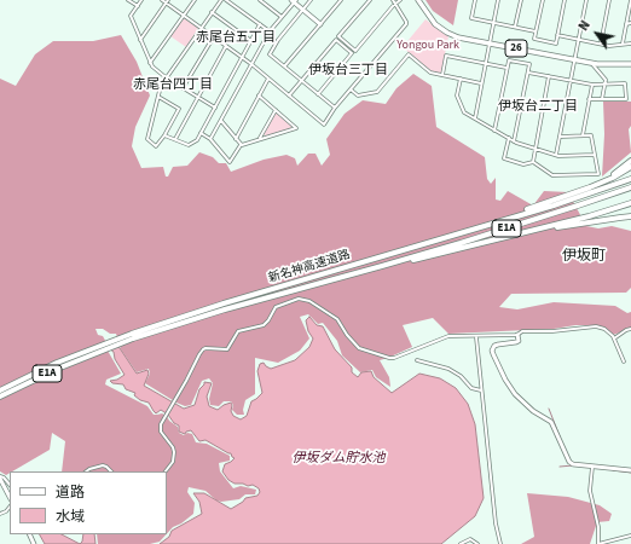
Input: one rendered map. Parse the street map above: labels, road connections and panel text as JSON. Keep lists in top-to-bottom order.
{
  "streets": {
    "highway": ["E1A", "新名神高速道路"],
    "main road": ["26"]
  },
  "districts": [
    "赤尾台五丁目",
    "伊坂台三丁目",
    "赤尾台四丁目",
    "伊坂台二丁目",
    "伊坂町"
  ],
  "water": ["伊坂ダム貯水池"],
  "parks": ["Yongou Park"],
  "legend": ["道路", "水域"],
  "north": "top left"
}
